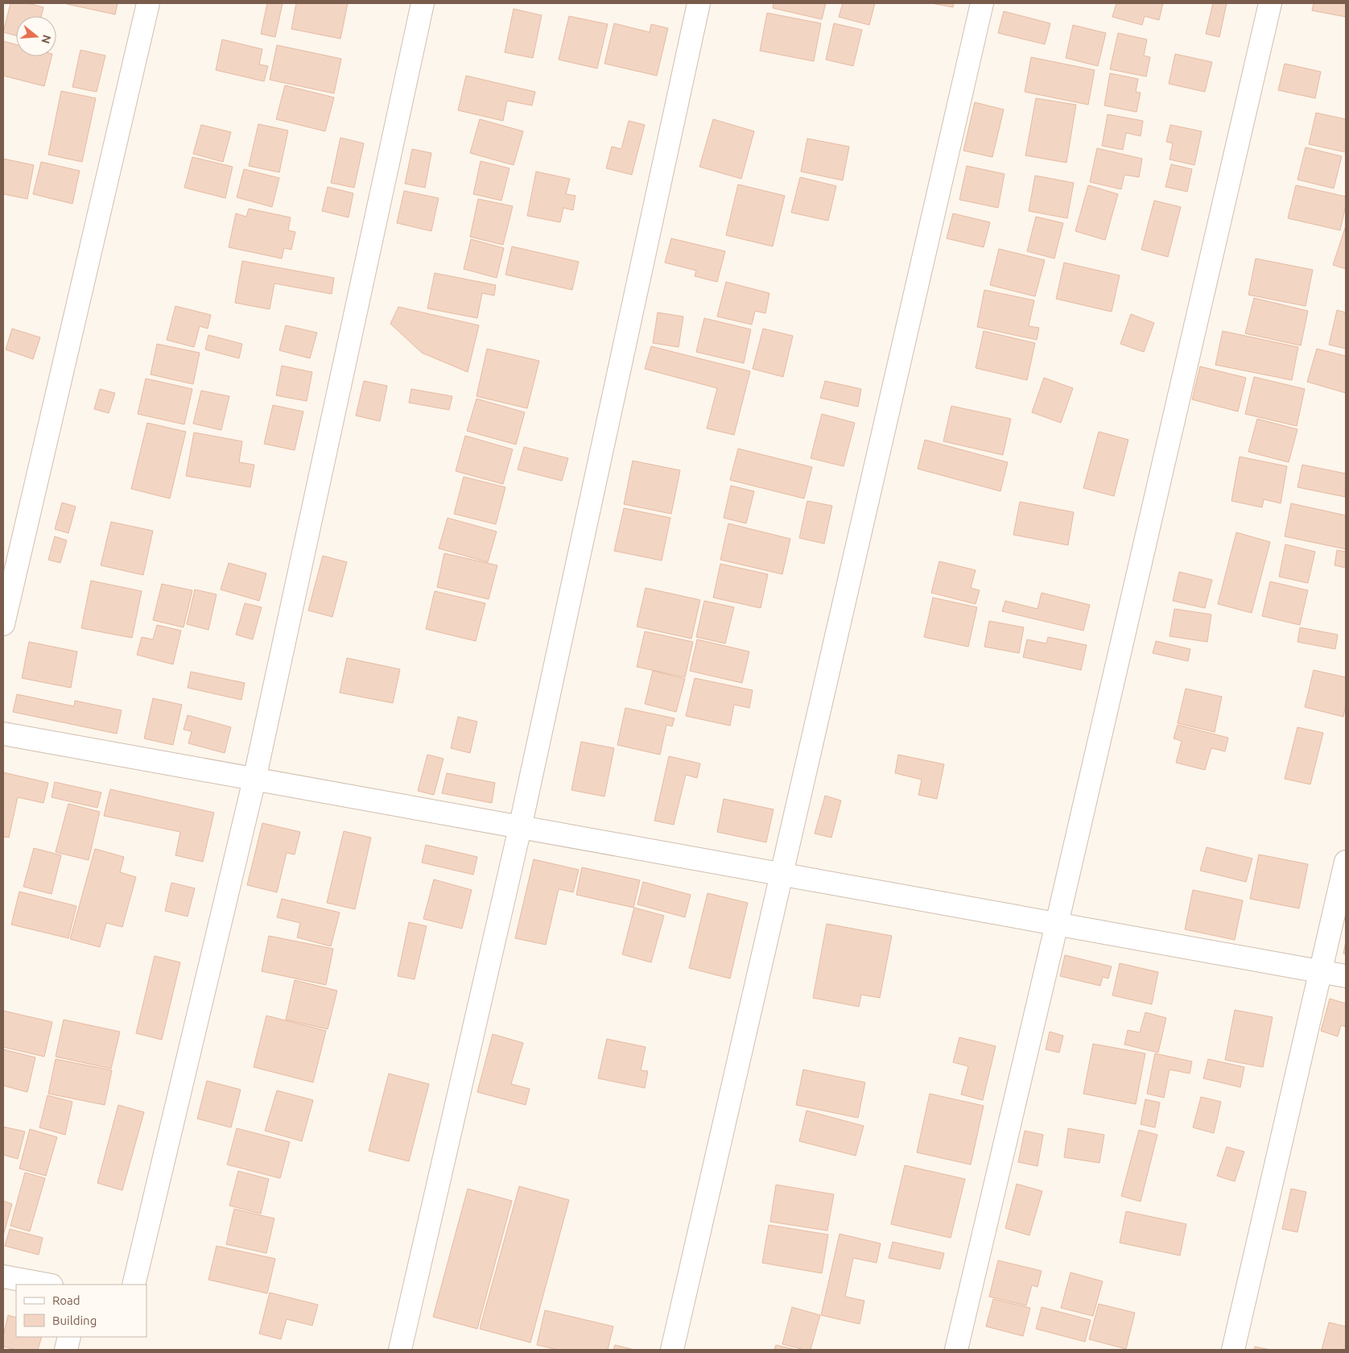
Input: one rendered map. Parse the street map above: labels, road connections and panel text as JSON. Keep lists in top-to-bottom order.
{
  "legend": ["Road", "Building"],
  "north": "right"
}
